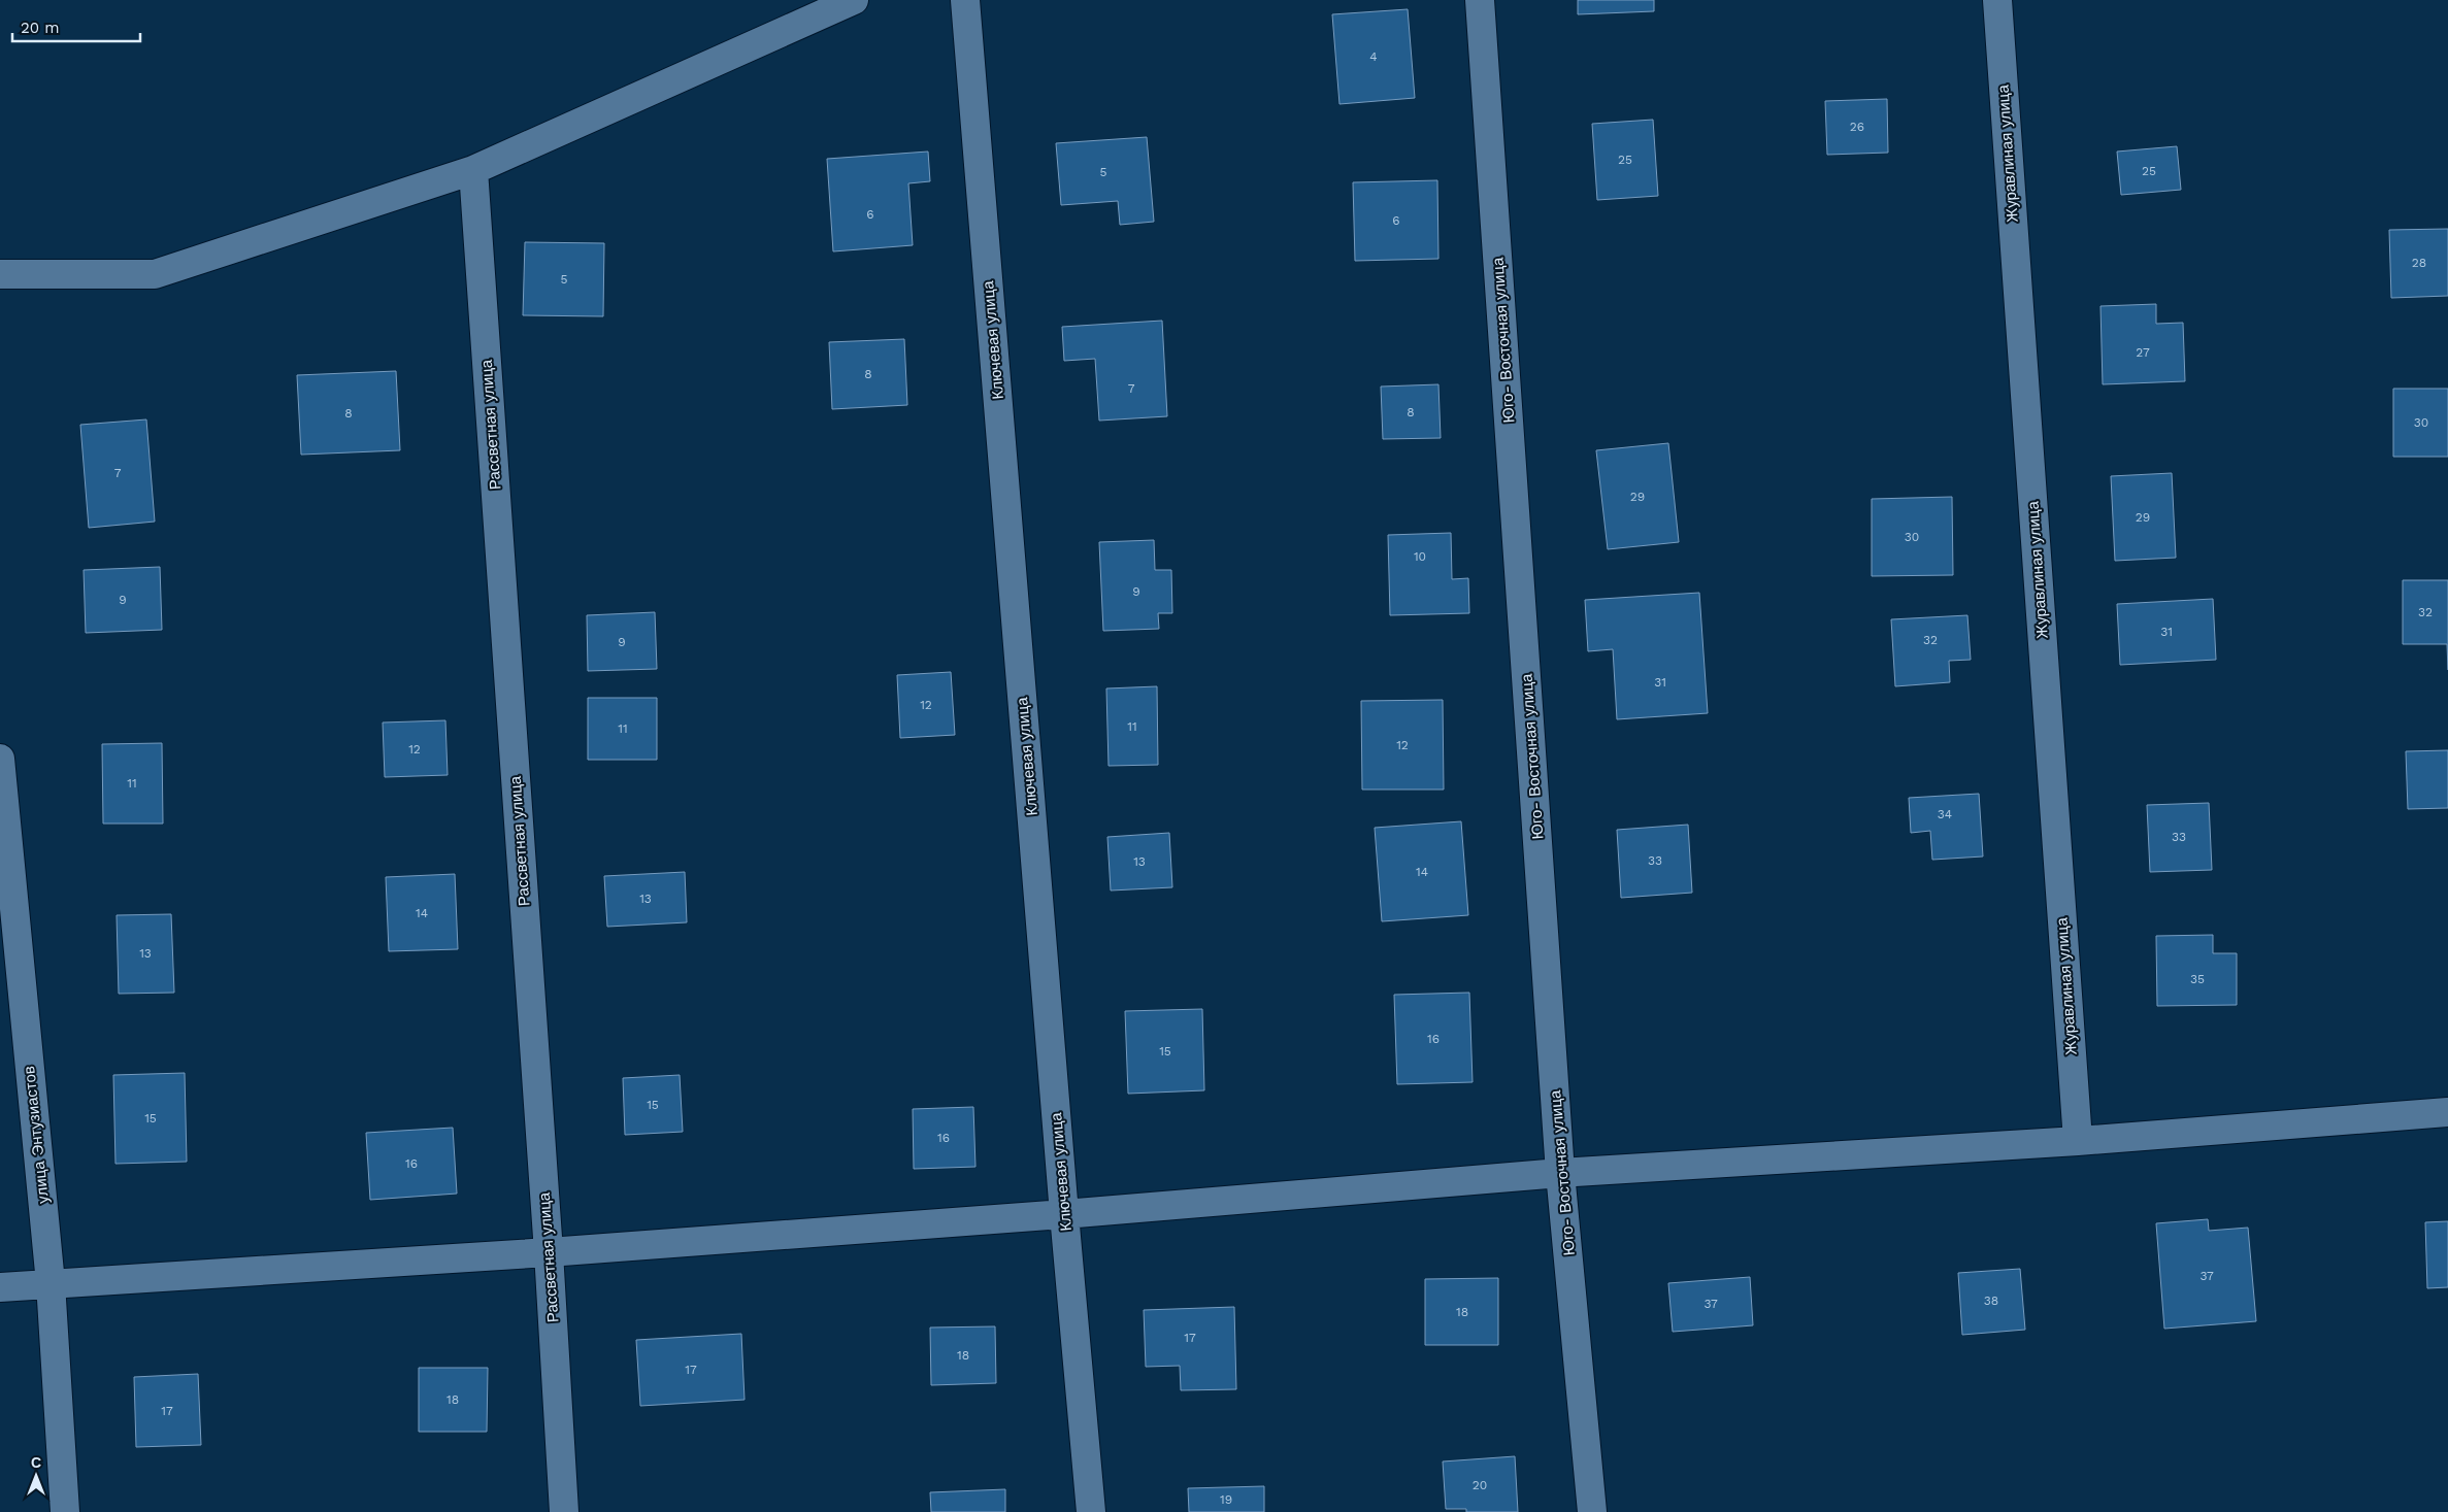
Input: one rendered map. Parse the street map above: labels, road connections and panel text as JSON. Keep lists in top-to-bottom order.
{
  "streets": {
    "street": [
      "Журавлиная улица",
      "Ключевая улица",
      "Юго- Восточная улица",
      "Рассветная улица",
      "улица Энтузиастов"
    ]
  },
  "house_numbers": [
    "4",
    "26",
    "25",
    "25",
    "5",
    "6",
    "6",
    "28",
    "5",
    "27",
    "8",
    "7",
    "8",
    "8",
    "30",
    "7",
    "29",
    "29",
    "30",
    "10",
    "9",
    "9",
    "32",
    "31",
    "32",
    "9",
    "31",
    "12",
    "11",
    "11",
    "12",
    "12",
    "11",
    "34",
    "33",
    "33",
    "13",
    "14",
    "13",
    "14",
    "13",
    "35",
    "16",
    "15",
    "15",
    "15",
    "16",
    "16",
    "37",
    "38",
    "37",
    "18",
    "17",
    "18",
    "17",
    "18",
    "17",
    "20",
    "19"
  ],
  "scale_bar": "20 m",
  "north": "top"
}
